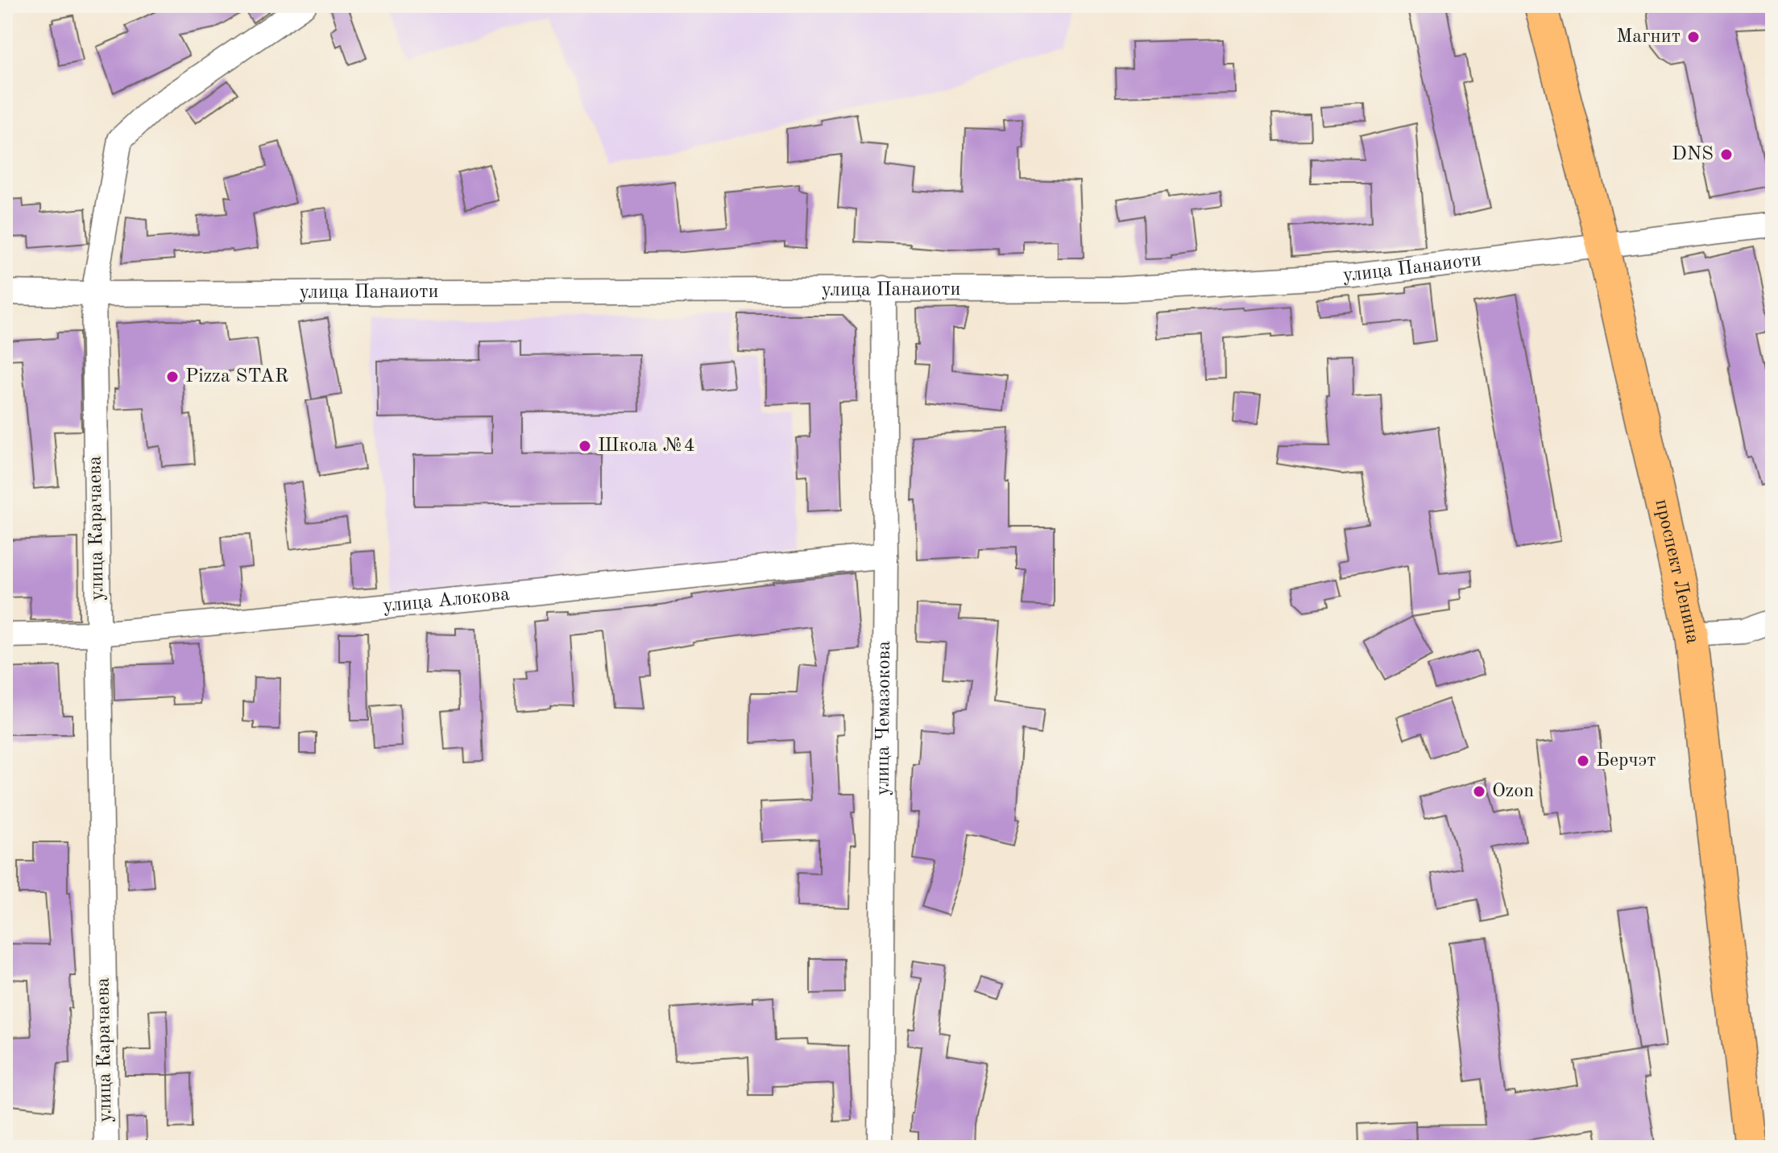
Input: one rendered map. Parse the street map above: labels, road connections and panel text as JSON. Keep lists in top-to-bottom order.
{
  "streets": {
    "main road": ["проспект Ленина"],
    "street": [
      "улица Панаиоти",
      "улица Карачаева",
      "улица Алокова",
      "улица Чемазокова"
    ]
  },
  "crossings": [
    ["улица Панаиоти", "улица Карачаева"],
    ["улица Панаиоти", "проспект Ленина"],
    ["улица Панаиоти", "улица Чемазокова"],
    ["улица Карачаева", "улица Алокова"],
    ["улица Алокова", "улица Чемазокова"]
  ],
  "places": [
    "Магнит",
    "DNS",
    "Pizza STAR",
    "Школа №4",
    "Берчэт",
    "Ozon"
  ]
}
